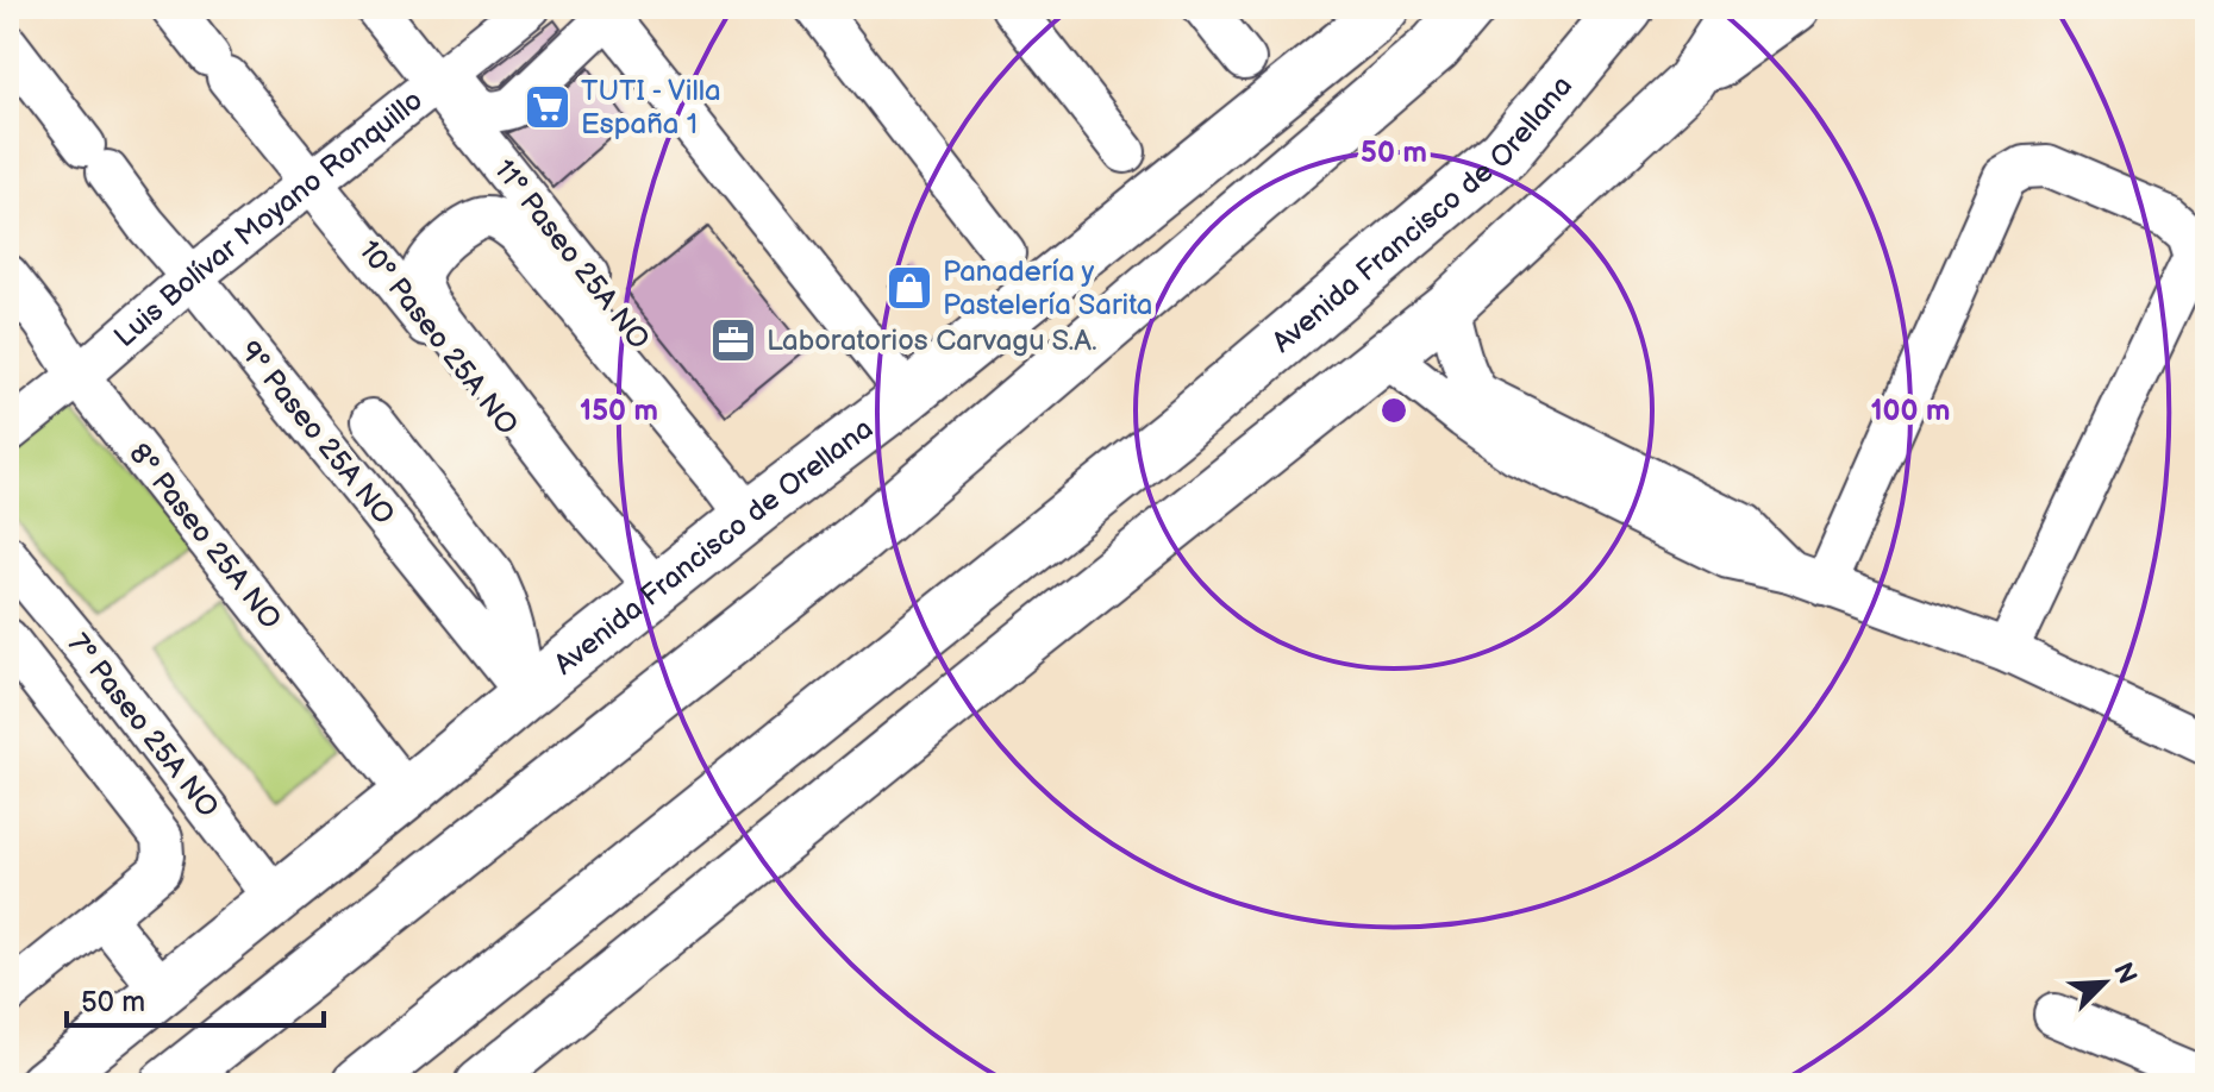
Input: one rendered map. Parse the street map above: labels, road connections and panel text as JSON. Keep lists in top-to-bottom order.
{
  "streets": {
    "highway": ["Avenida Francisco de Orellana"],
    "street": [
      "Luis Bolívar Moyano Ronquillo",
      "11º Paseo 25A NO",
      "10º Paseo 25A NO",
      "9º Paseo 25A NO",
      "8º Paseo 25A NO",
      "7º Paseo 25A NO"
    ]
  },
  "crossings": [
    ["Avenida Francisco de Orellana", "11º Paseo 25A NO"],
    ["Avenida Francisco de Orellana", "10º Paseo 25A NO"],
    ["Avenida Francisco de Orellana", "9º Paseo 25A NO"],
    ["Avenida Francisco de Orellana", "8º Paseo 25A NO"],
    ["Avenida Francisco de Orellana", "7º Paseo 25A NO"],
    ["Luis Bolívar Moyano Ronquillo", "11º Paseo 25A NO"],
    ["Luis Bolívar Moyano Ronquillo", "10º Paseo 25A NO"],
    ["Luis Bolívar Moyano Ronquillo", "9º Paseo 25A NO"],
    ["Luis Bolívar Moyano Ronquillo", "8º Paseo 25A NO"]
  ],
  "places": {
    "supermarket": ["TUTI - Villa España 1"],
    "shop": ["Panadería y Pastelería Sarita"],
    "office": ["Laboratorios Carvagu S.A."]
  },
  "scale_bar": "50 m",
  "north": "top right",
  "rings": ["50 m", "100 m", "150 m"]
}
